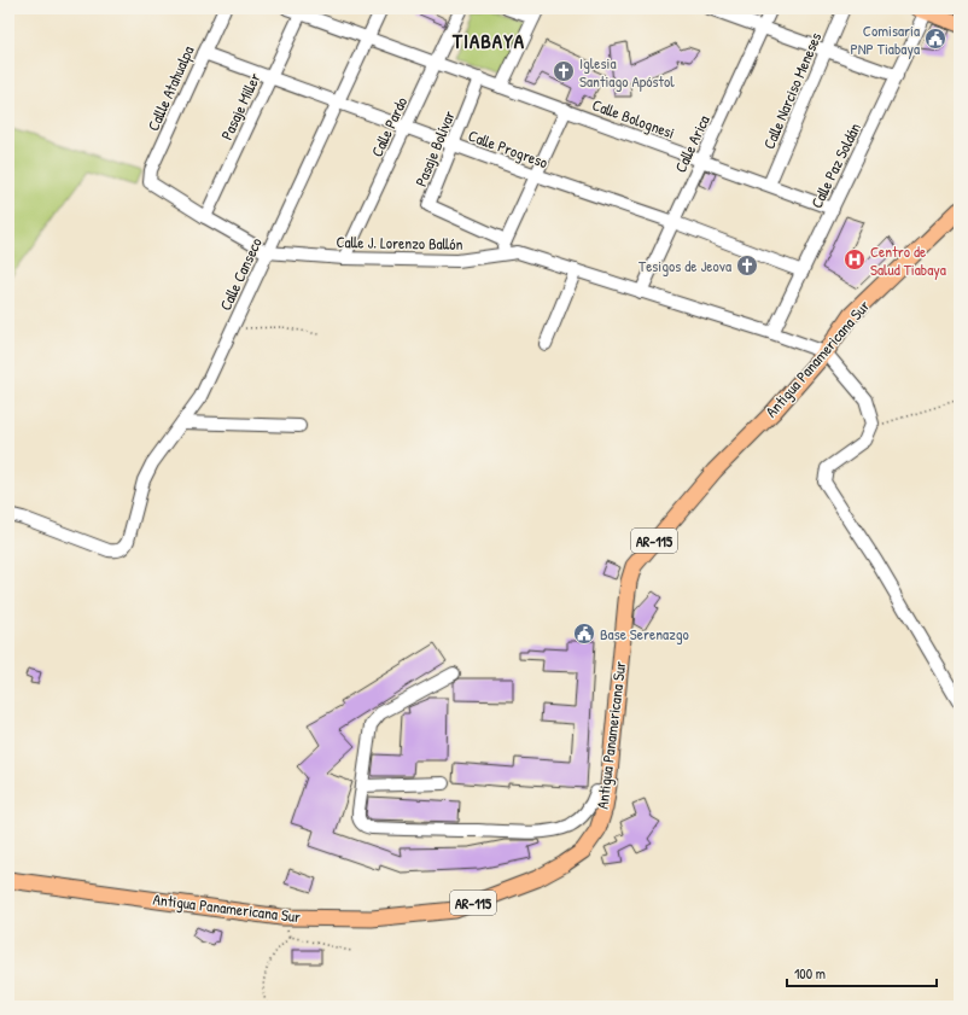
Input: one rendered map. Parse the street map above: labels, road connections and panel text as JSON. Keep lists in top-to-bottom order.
{
  "streets": {
    "main road": ["Antigua Panamericana Sur", "AR-115"],
    "street": [
      "Callle Atahualpa",
      "Calle Narciso Meneses",
      "Pasaje Miller",
      "Calle Bolognesi",
      "Calle Pardo",
      "Calle Arica",
      "Pasaje Bolívar",
      "Calle Progreso",
      "Calle Paz Soldán",
      "Calle J. Lorenzo Ballón",
      "Calle Canseco"
    ]
  },
  "crossings": [
    ["Callle Atahualpa", "Calle Progreso"],
    ["Callle Atahualpa", "Calle J. Lorenzo Ballón"],
    ["Calle Narciso Meneses", "Calle Bolognesi"],
    ["Pasaje Miller", "Calle Bolognesi"],
    ["Pasaje Miller", "Calle Progreso"],
    ["Pasaje Miller", "Calle J. Lorenzo Ballón"],
    ["Calle Bolognesi", "Calle Pardo"],
    ["Calle Bolognesi", "Calle Arica"],
    ["Calle Bolognesi", "Pasaje Bolívar"],
    ["Calle Bolognesi", "Calle Paz Soldán"],
    ["Calle Bolognesi", "Calle Canseco"],
    ["Calle Pardo", "Calle Progreso"],
    ["Calle Pardo", "Calle J. Lorenzo Ballón"],
    ["Calle Arica", "Calle Progreso"],
    ["Calle Arica", "Calle J. Lorenzo Ballón"],
    ["Pasaje Bolívar", "Calle Progreso"],
    ["Calle Progreso", "Calle Paz Soldán"],
    ["Calle Progreso", "Calle Canseco"],
    ["Calle Paz Soldán", "Calle J. Lorenzo Ballón"],
    ["Calle J. Lorenzo Ballón", "Calle Canseco"],
    ["Calle J. Lorenzo Ballón", "Antigua Panamericana Sur"]
  ],
  "districts": ["TIABAYA"],
  "places": {
    "public building": ["Comisaría PNP Tiabaya", "Base Serenazgo"],
    "church": ["Iglesia Santiago Apóstol", "Tesigos de Jeova"],
    "hospital": ["Centro de Salud Tiabaya"]
  },
  "scale_bar": "100 m"
}
